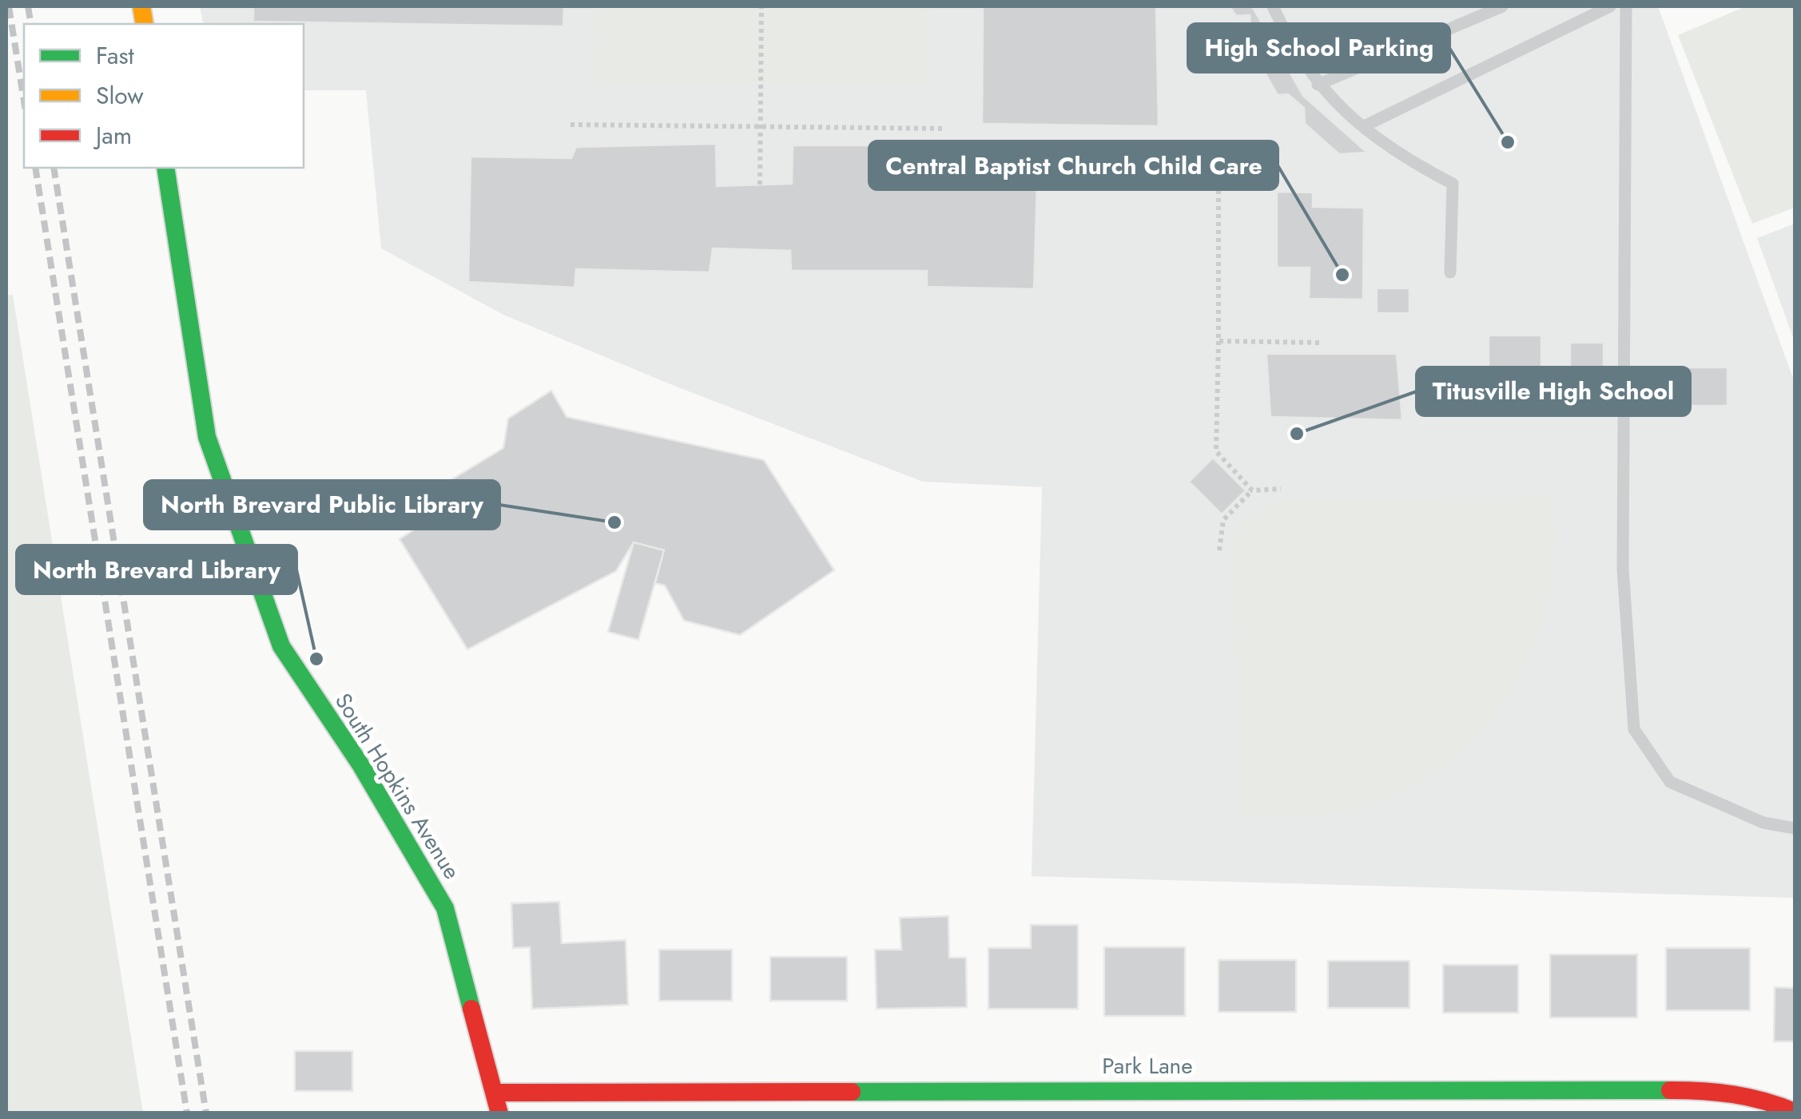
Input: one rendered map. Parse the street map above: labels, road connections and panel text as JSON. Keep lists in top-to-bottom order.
{
  "streets": {
    "street": ["South Hopkins Avenue", "Park Lane"]
  },
  "crossings": [
    ["South Hopkins Avenue", "Park Lane"]
  ],
  "places": [
    "High School Parking",
    "Central Baptist Church Child Care",
    "Titusville High School",
    "North Brevard Public Library",
    "North Brevard Library"
  ],
  "legend": ["Fast", "Slow", "Jam"]
}
